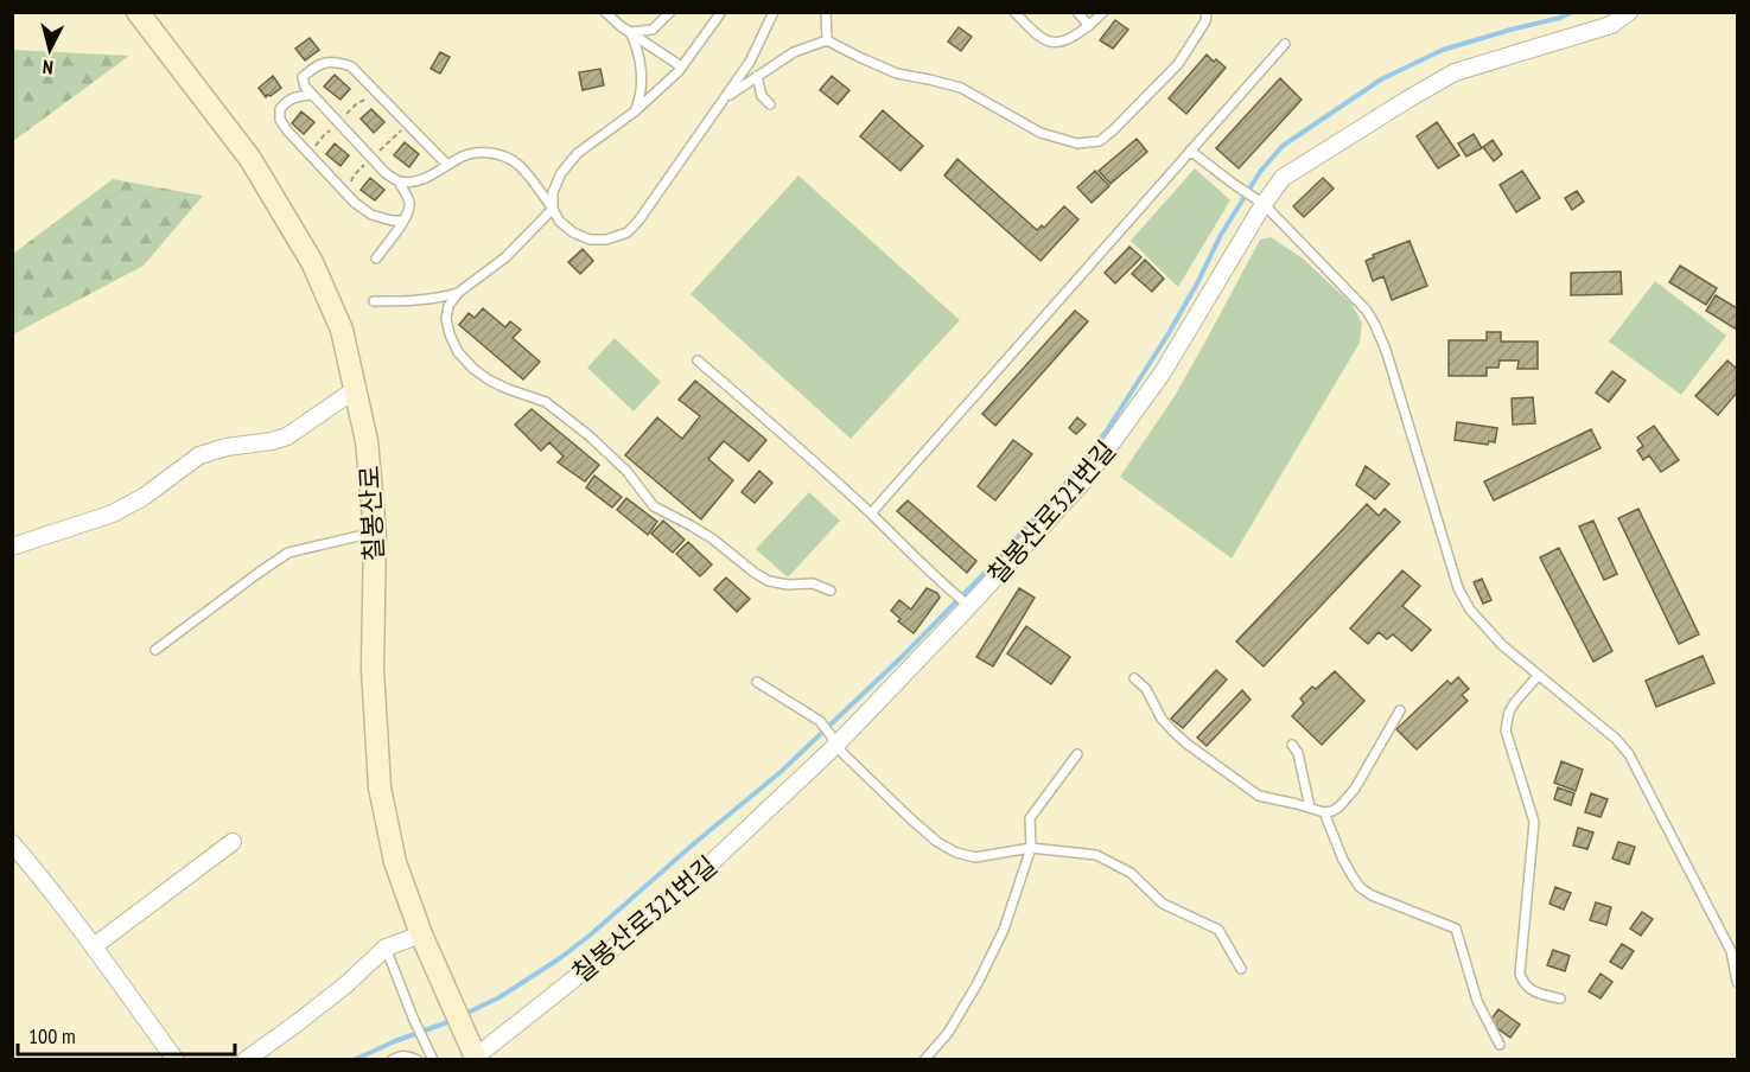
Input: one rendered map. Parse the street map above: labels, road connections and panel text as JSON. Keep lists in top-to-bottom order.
{
  "streets": {
    "street": ["칠봉산로321번길", "칠봉산로"]
  },
  "crossings": [
    ["칠봉산로321번길", "칠봉산로"]
  ],
  "scale_bar": "100 m",
  "north": "bottom"
}
